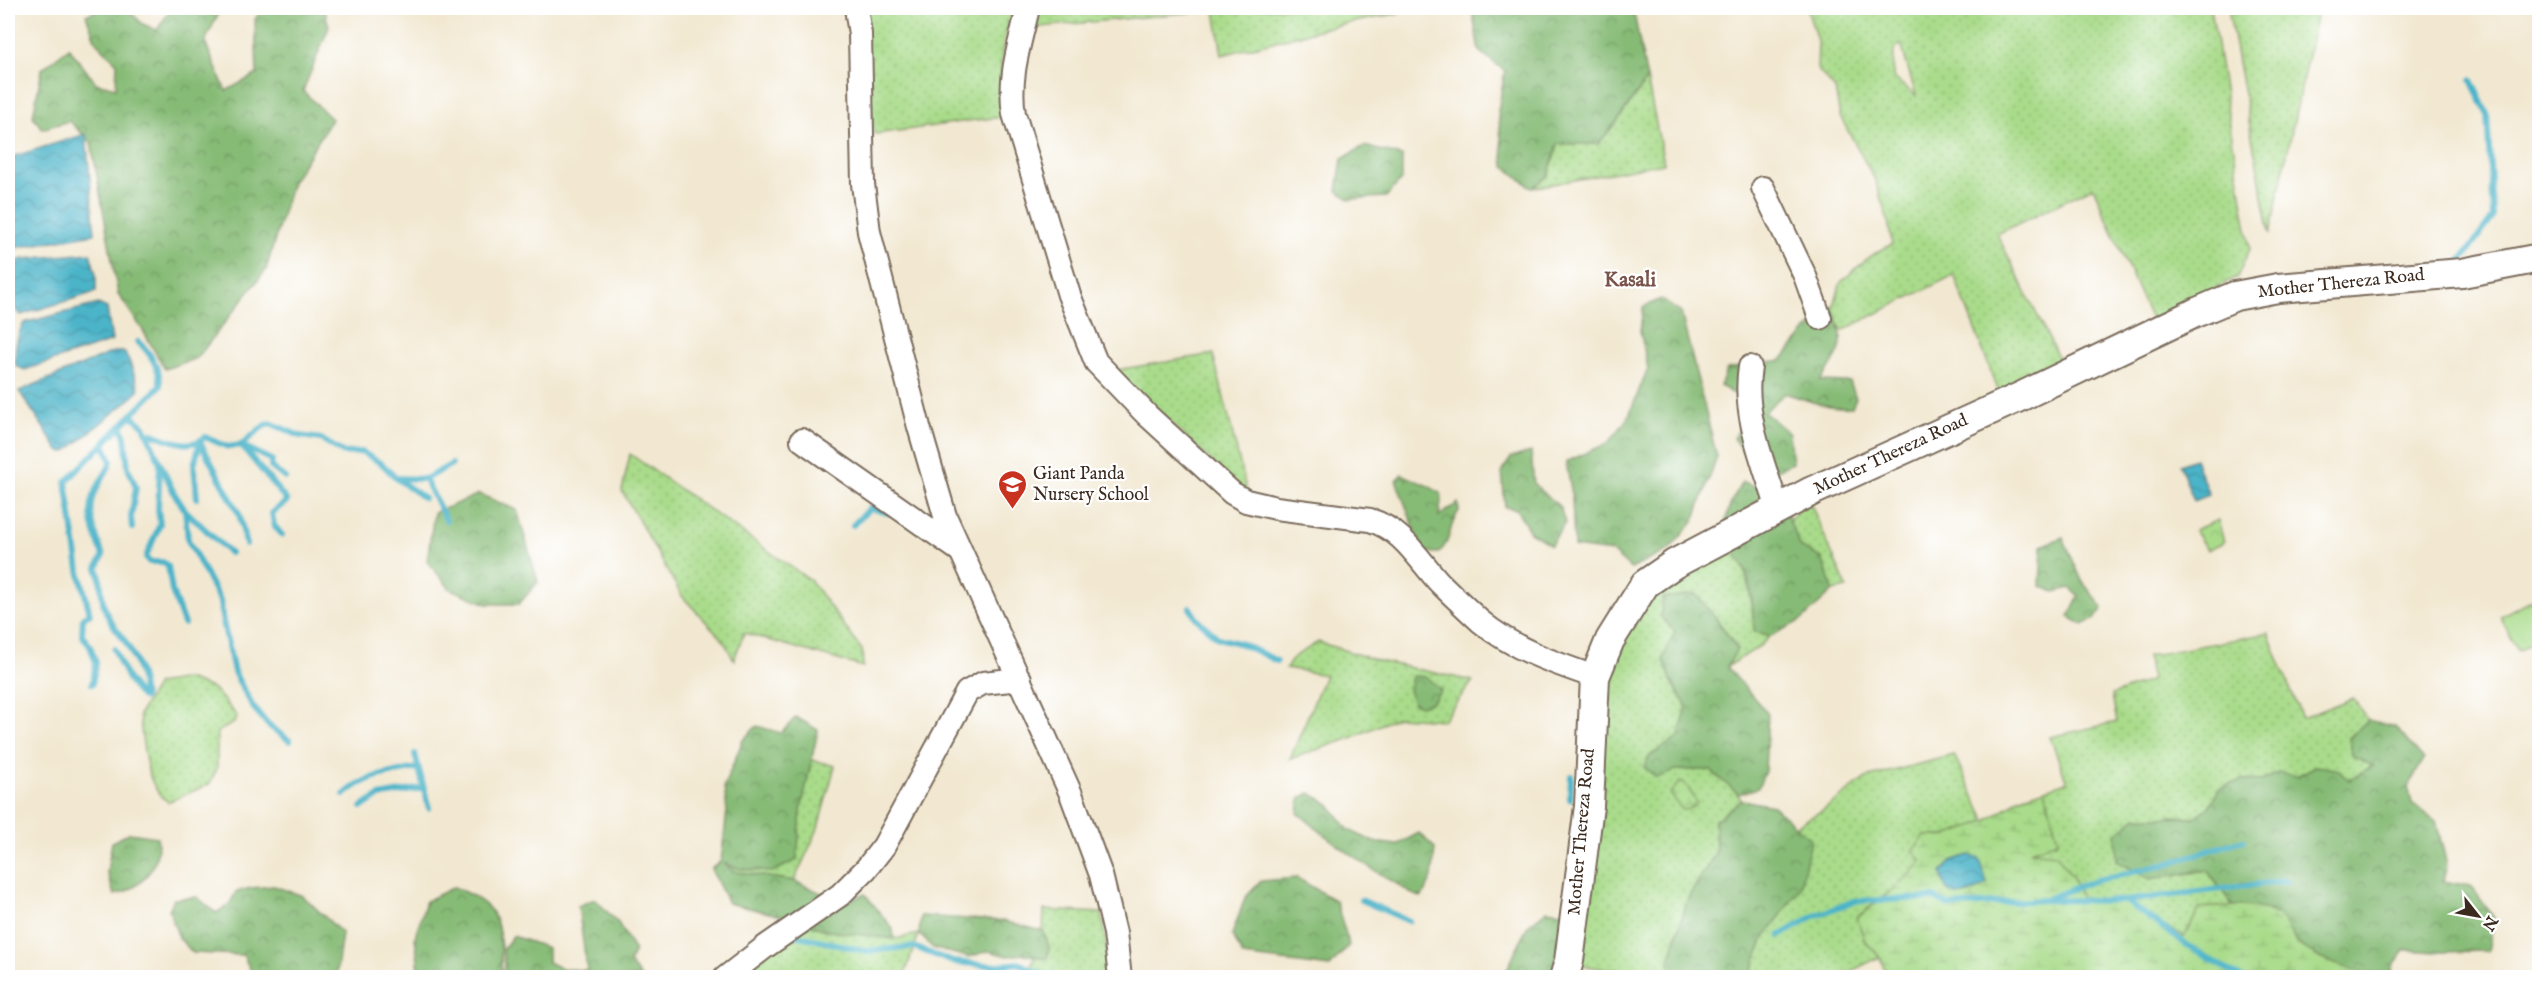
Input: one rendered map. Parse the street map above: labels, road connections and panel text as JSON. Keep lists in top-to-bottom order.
{
  "streets": {
    "street": ["Mother Thereza Road"]
  },
  "districts": ["Kasali"],
  "places": {
    "school or university": ["Giant Panda Nursery School"]
  },
  "north": "bottom right"
}
